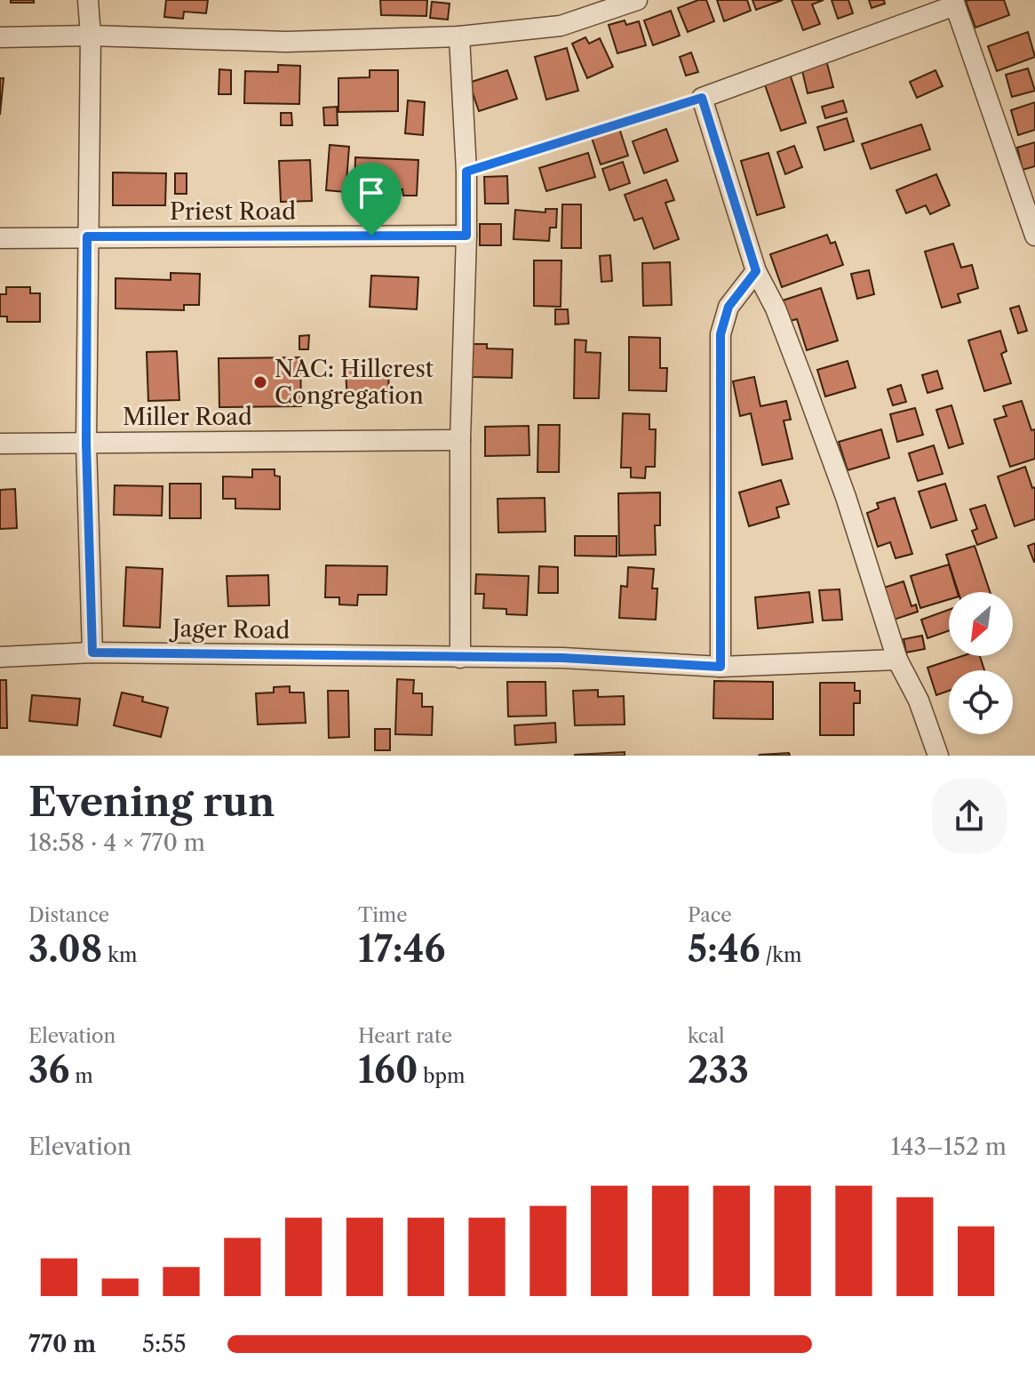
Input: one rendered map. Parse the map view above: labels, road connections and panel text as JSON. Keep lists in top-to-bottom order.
{
  "streets": {
    "street": ["Priest Road", "Miller Road", "Jager Road"]
  },
  "places": ["NAC: Hillcrest Congregation"],
  "north": "bottom left",
  "page": {
    "heading": ["Evening run", "18:58 · 4 × 770 m"],
    "stats": [
      ["Distance", "3.08 km"],
      ["Time", "17:46"],
      ["Pace", "5:46 /km"],
      ["Elevation", "36 m"],
      ["Heart rate", "160 bpm"],
      ["kcal", "233"]
    ],
    "chart": ["Elevation", "143–152 m"],
    "list": [
      {
        "name": "770 m",
        "note": "5:55"
      }
    ]
  }
}
